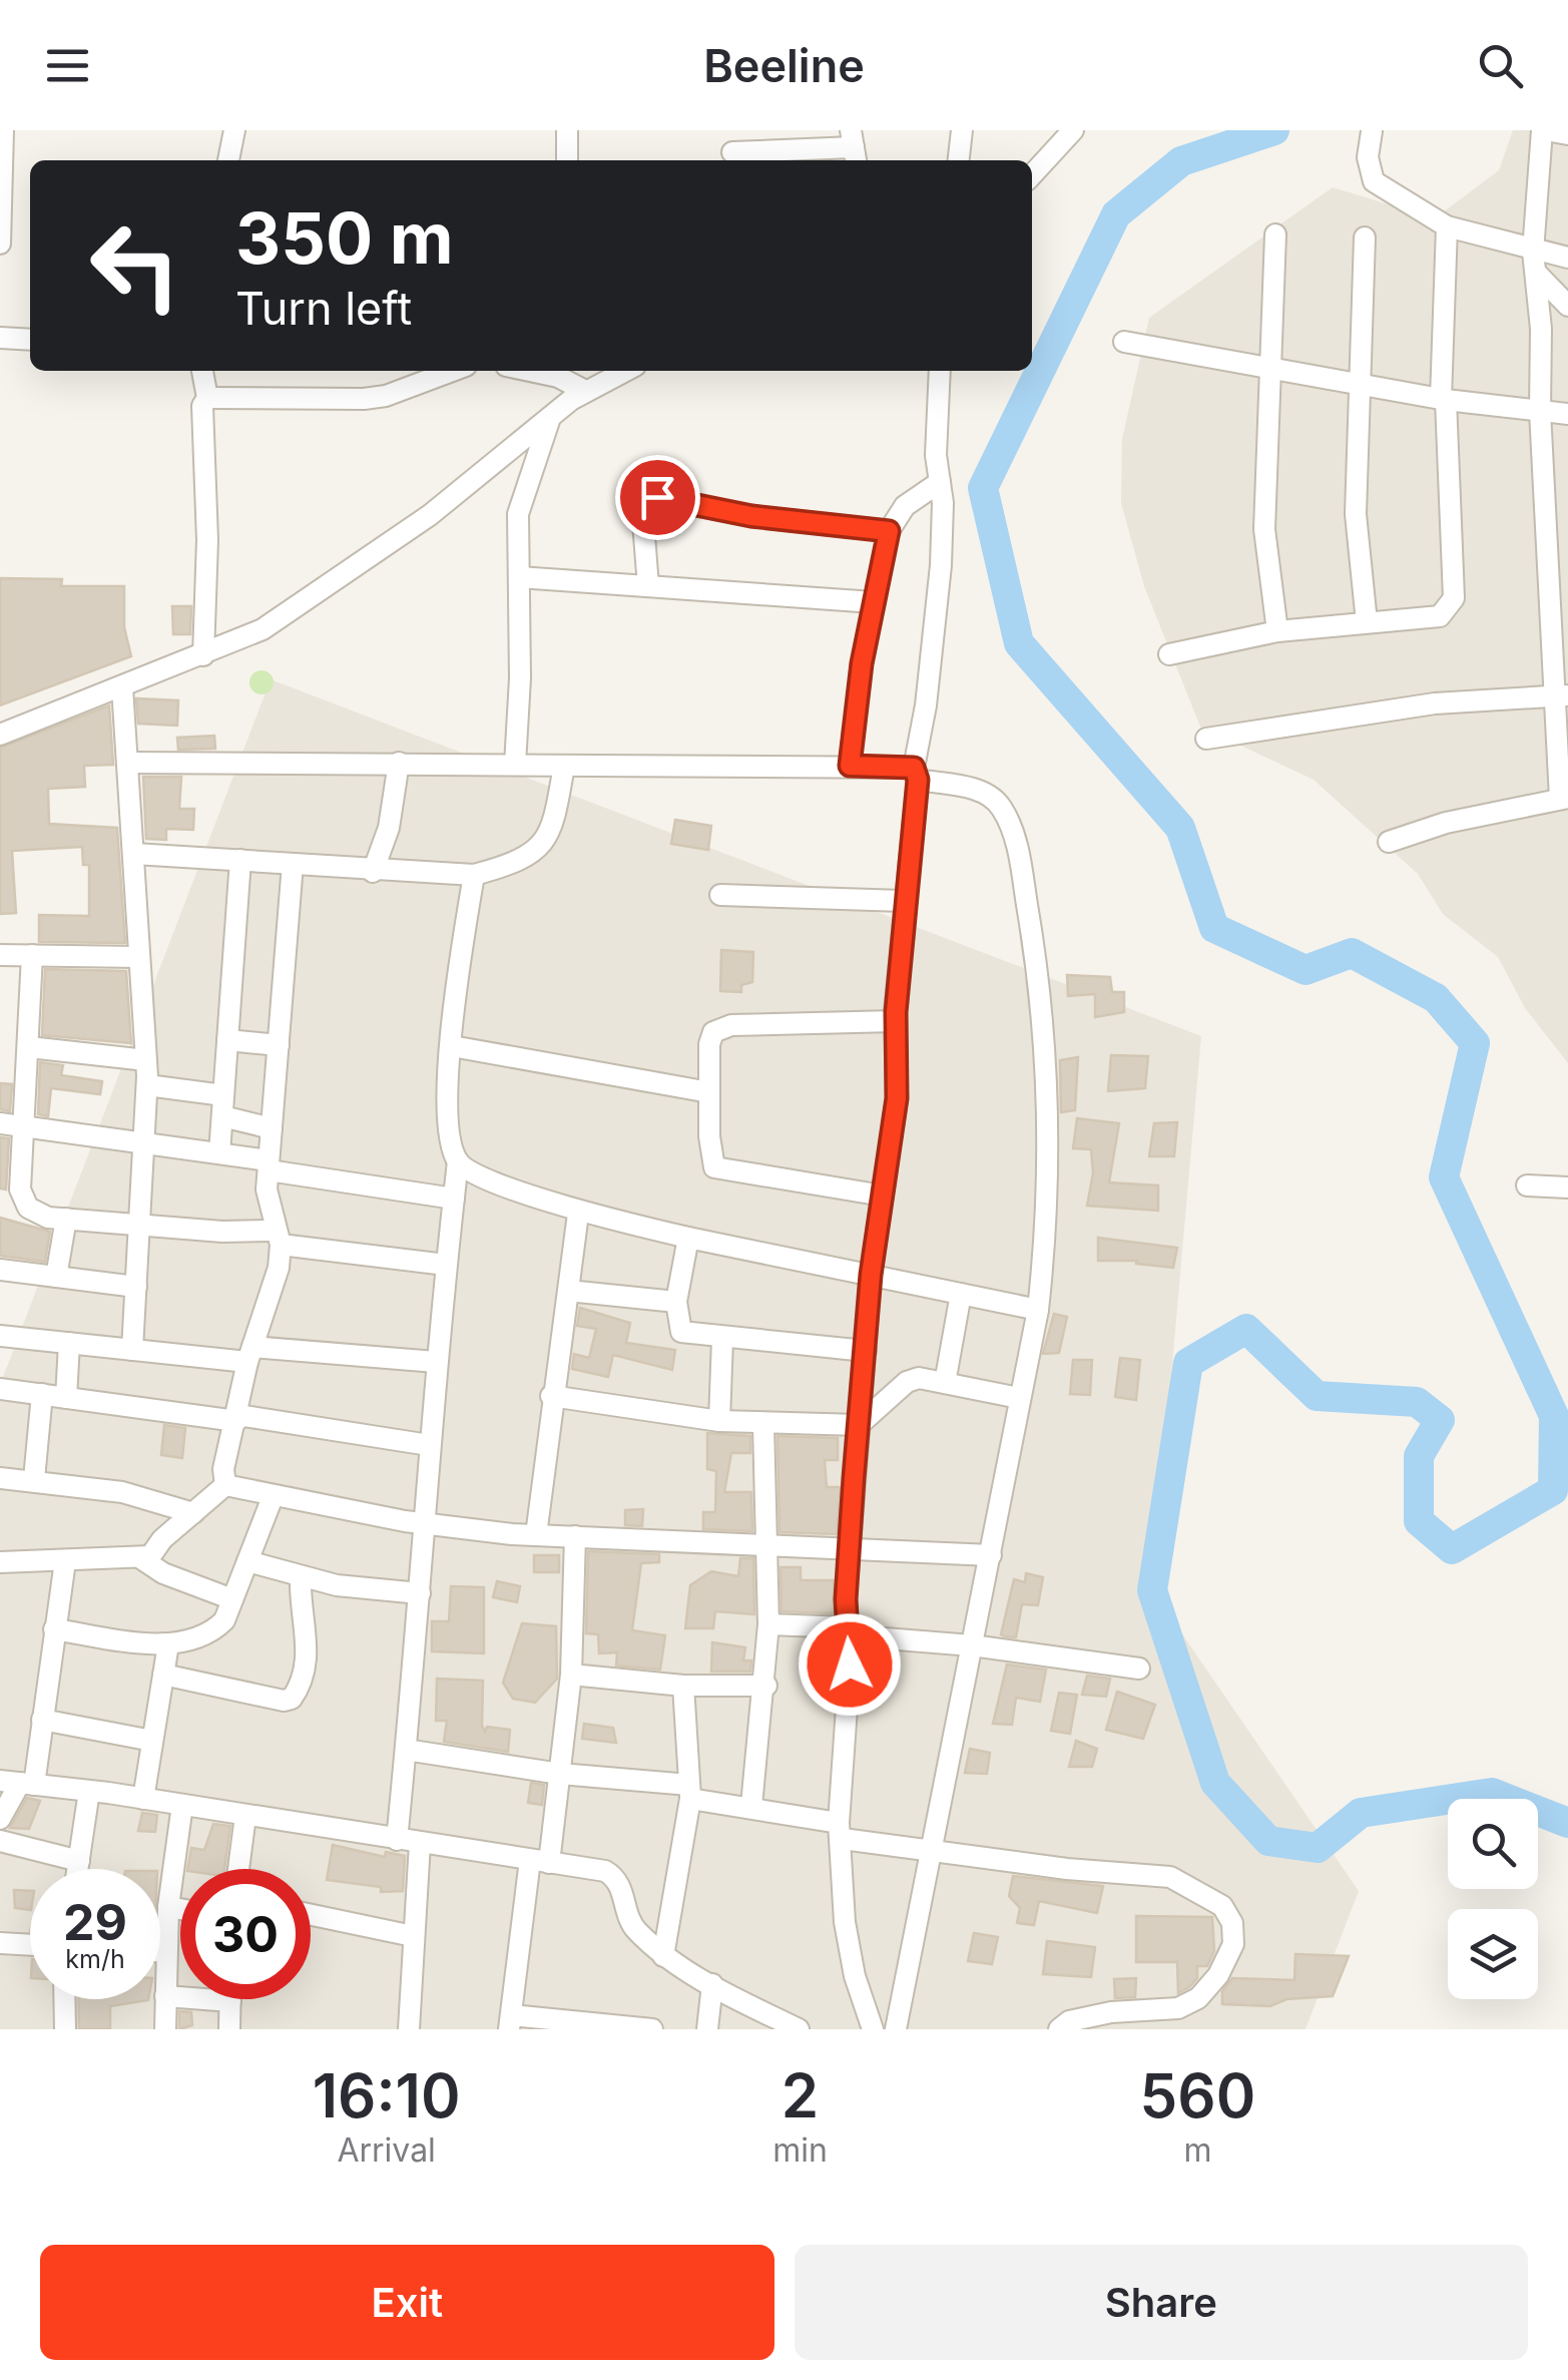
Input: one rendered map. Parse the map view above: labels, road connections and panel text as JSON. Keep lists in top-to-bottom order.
{
  "page": {
    "header": "Beeline",
    "turn": ["350 m", "Turn left"],
    "speed": "29 km/h",
    "limit": "30",
    "eta": [
      "16:10",
      "Arrival",
      "2",
      "min",
      "560",
      "m"
    ],
    "buttons": ["Exit", "Share"]
  }
}
